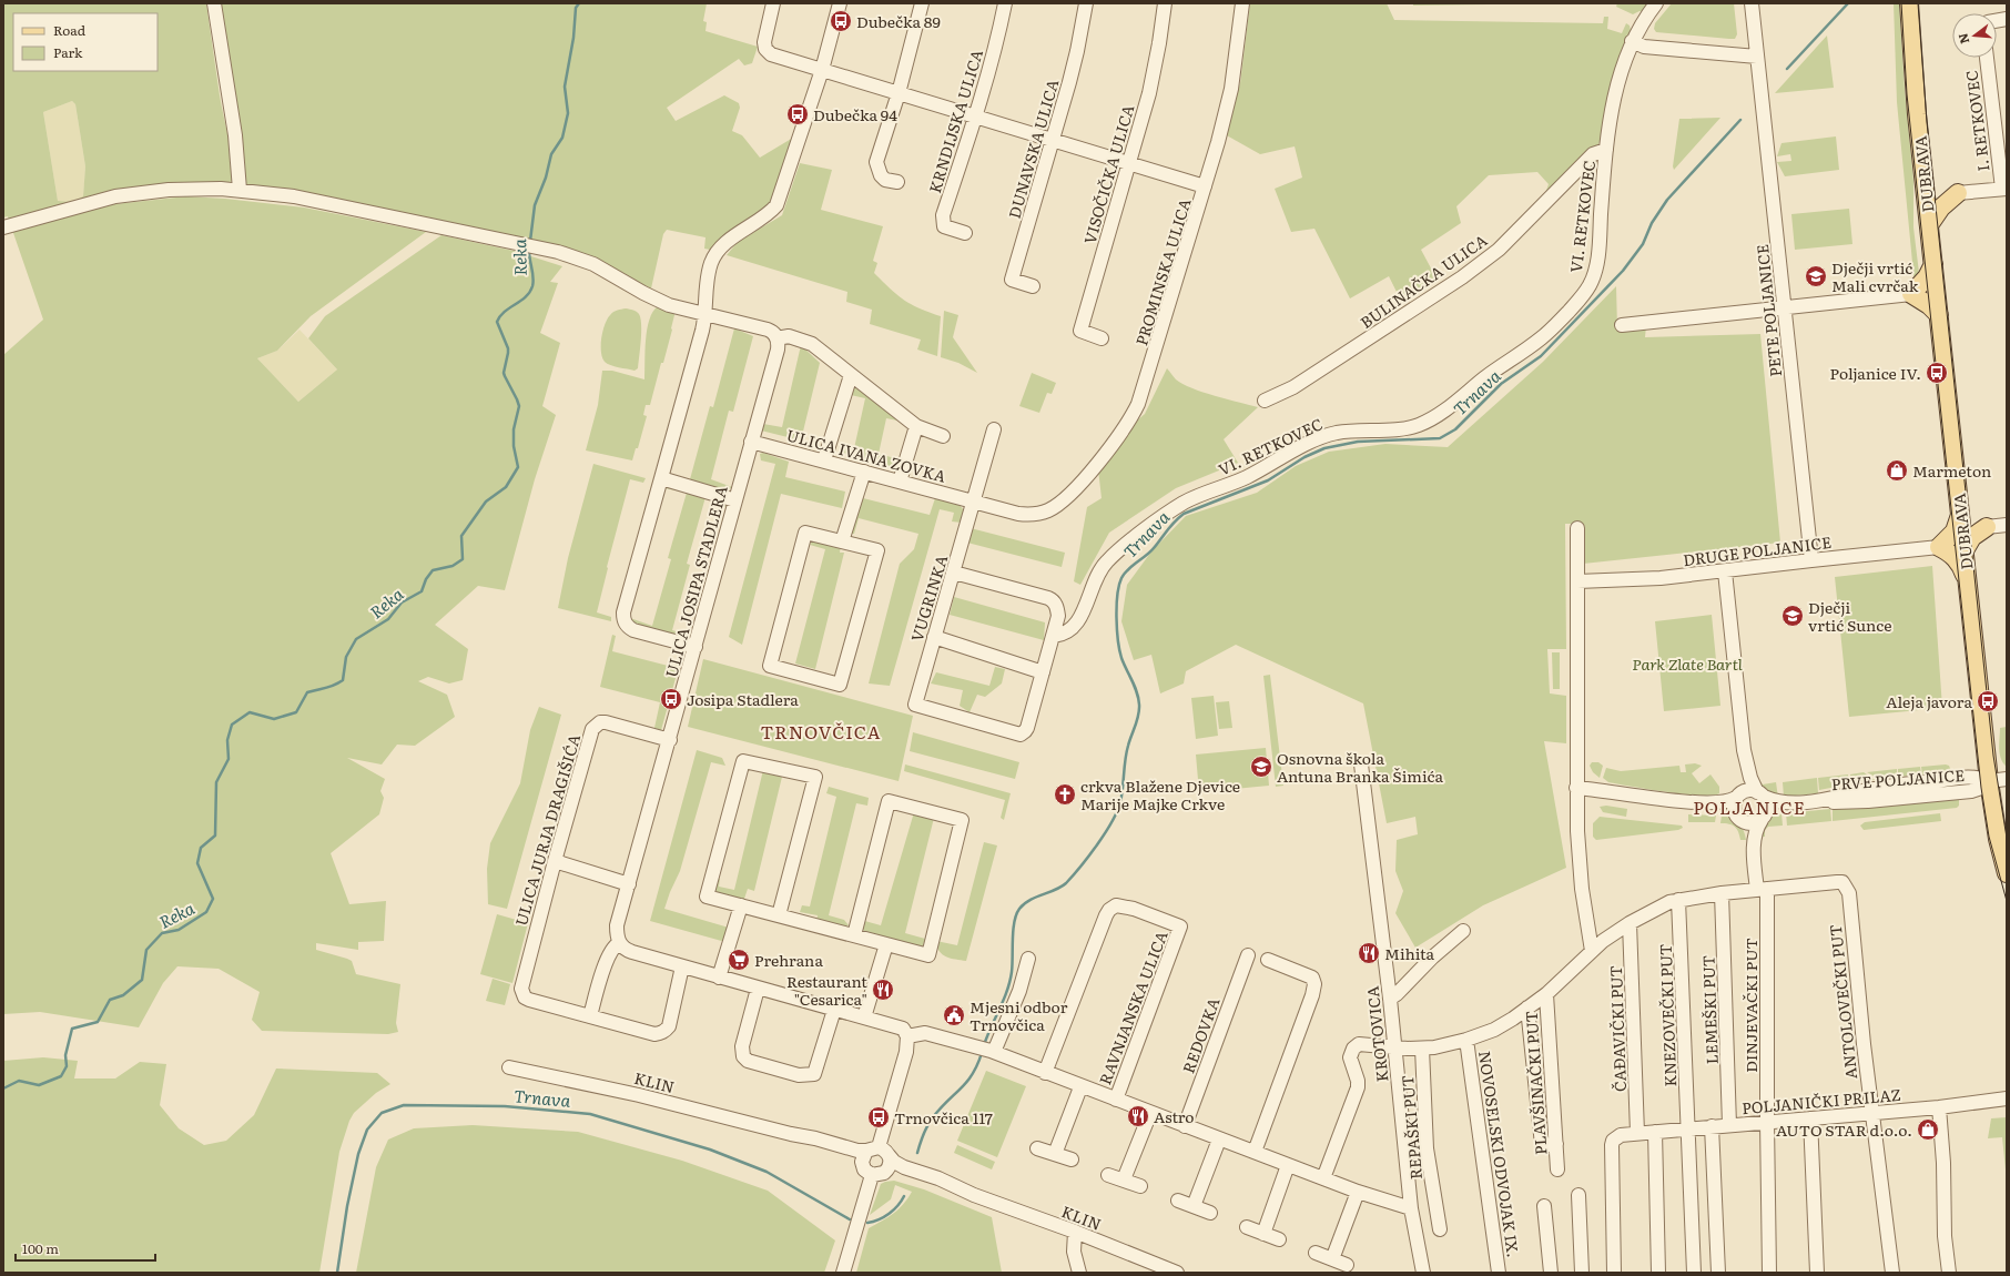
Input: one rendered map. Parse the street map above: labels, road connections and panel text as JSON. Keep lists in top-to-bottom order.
{
  "streets": {
    "main road": ["DUBRAVA"],
    "street": [
      "KRNDIJSKA ULICA",
      "I. RETKOVEC",
      "DUNAVSKA ULICA",
      "VISOČIČKA ULICA",
      "VI. RETKOVEC",
      "PROMINSKA ULICA",
      "BULINAČKA ULICA",
      "PETE POLJANICE",
      "ULICA IVANA ZOVKA",
      "DRUGE POLJANICE",
      "ULICA JOSIPA STADLERA",
      "VUGRINKA",
      "PRVE POLJANICE",
      "ULICA JURJA DRAGIŠIĆA",
      "ANTOLOVEČKI PUT",
      "DINJEVAČKI PUT",
      "RAVNJANSKA ULICA",
      "LEMEŠKI PUT",
      "KNEZOVEČKI PUT",
      "ČAĐAVIČKI PUT",
      "KROTOVICA",
      "REDOVKA",
      "KLIN",
      "PLAVŠINAČKI PUT",
      "POLJANIČKI PRILAZ",
      "REPAŠKI PUT",
      "NOVOSELSKI ODVOJAK IX."
    ]
  },
  "crossings": [
    ["DUBRAVA", "PRVE POLJANICE"],
    ["VI. RETKOVEC", "BULINAČKA ULICA"],
    ["PROMINSKA ULICA", "ULICA IVANA ZOVKA"],
    ["PETE POLJANICE", "DRUGE POLJANICE"],
    ["ULICA IVANA ZOVKA", "ULICA JOSIPA STADLERA"],
    ["ULICA IVANA ZOVKA", "VUGRINKA"],
    ["ULICA JOSIPA STADLERA", "ULICA JURJA DRAGIŠIĆA"],
    ["ANTOLOVEČKI PUT", "DINJEVAČKI PUT"],
    ["ANTOLOVEČKI PUT", "POLJANIČKI PRILAZ"],
    ["DINJEVAČKI PUT", "POLJANIČKI PRILAZ"],
    ["LEMEŠKI PUT", "POLJANIČKI PRILAZ"],
    ["KNEZOVEČKI PUT", "POLJANIČKI PRILAZ"],
    ["ČAĐAVIČKI PUT", "POLJANIČKI PRILAZ"]
  ],
  "districts": ["TRNOVČICA", "POLJANICE"],
  "water": ["Reka", "Trnava"],
  "parks": ["Park Zlate Bartl"],
  "places": {
    "bus stop": [
      "Dubečka 89",
      "Dubečka 94",
      "Poljanice IV.",
      "Josipa Stadlera",
      "Aleja javora",
      "Trnovčica 117"
    ],
    "school or university": ["Dječji vrtić Mali cvrčak", "Dječji vrtić Sunce", "Osnovna škola Antuna Branka Šimića"],
    "shop": ["Marmeton", "AUTO STAR d.o.o."],
    "church": ["crkva Blažene Djevice Marije Majke Crkve"],
    "restaurant": ["Mihita", "Restaurant \"Cesarica\"", "Astro"],
    "supermarket": ["Prehrana"],
    "public building": ["Mjesni odbor Trnovčica"]
  },
  "legend": ["Road", "Park"],
  "scale_bar": "100 m",
  "north": "left"
}
